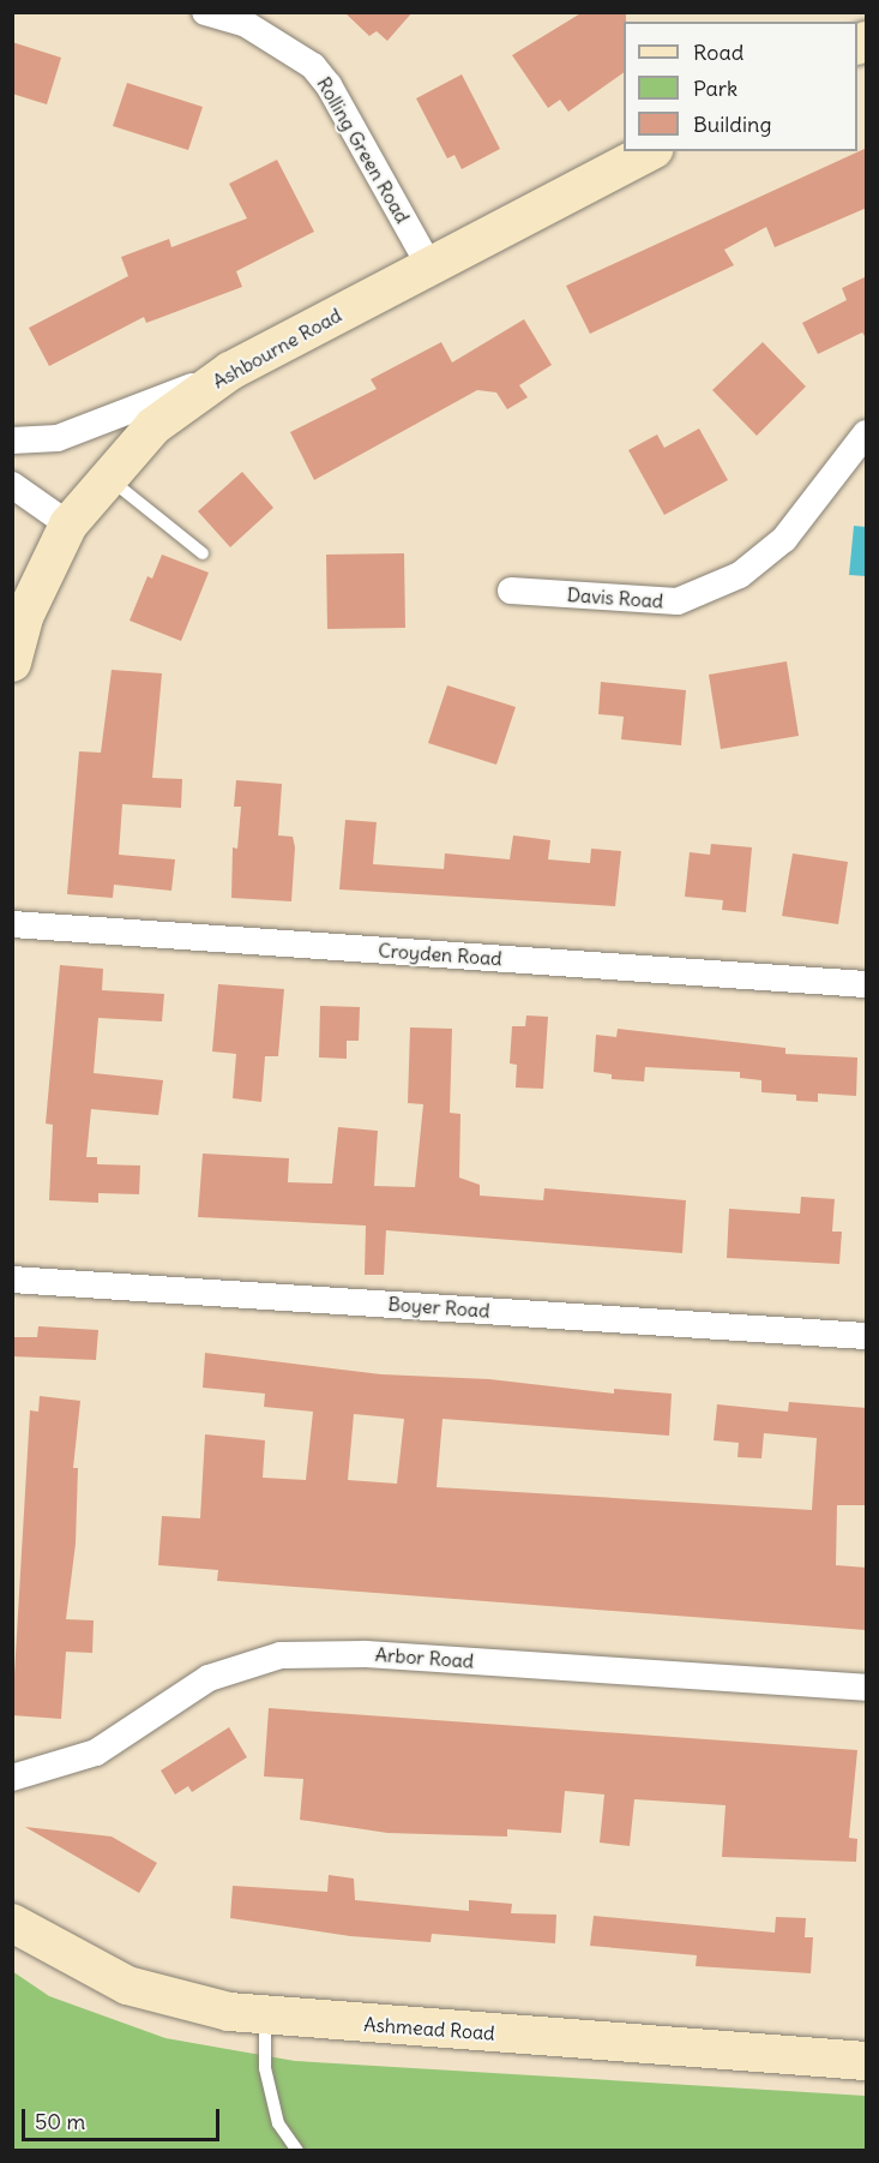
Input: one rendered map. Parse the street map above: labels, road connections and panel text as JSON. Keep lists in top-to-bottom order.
{
  "streets": {
    "street": [
      "Rolling Green Road",
      "Ashbourne Road",
      "Davis Road",
      "Croyden Road",
      "Boyer Road",
      "Arbor Road",
      "Ashmead Road"
    ]
  },
  "crossings": [
    ["Rolling Green Road", "Ashbourne Road"]
  ],
  "legend": ["Road", "Park", "Building"],
  "scale_bar": "50 m"
}
